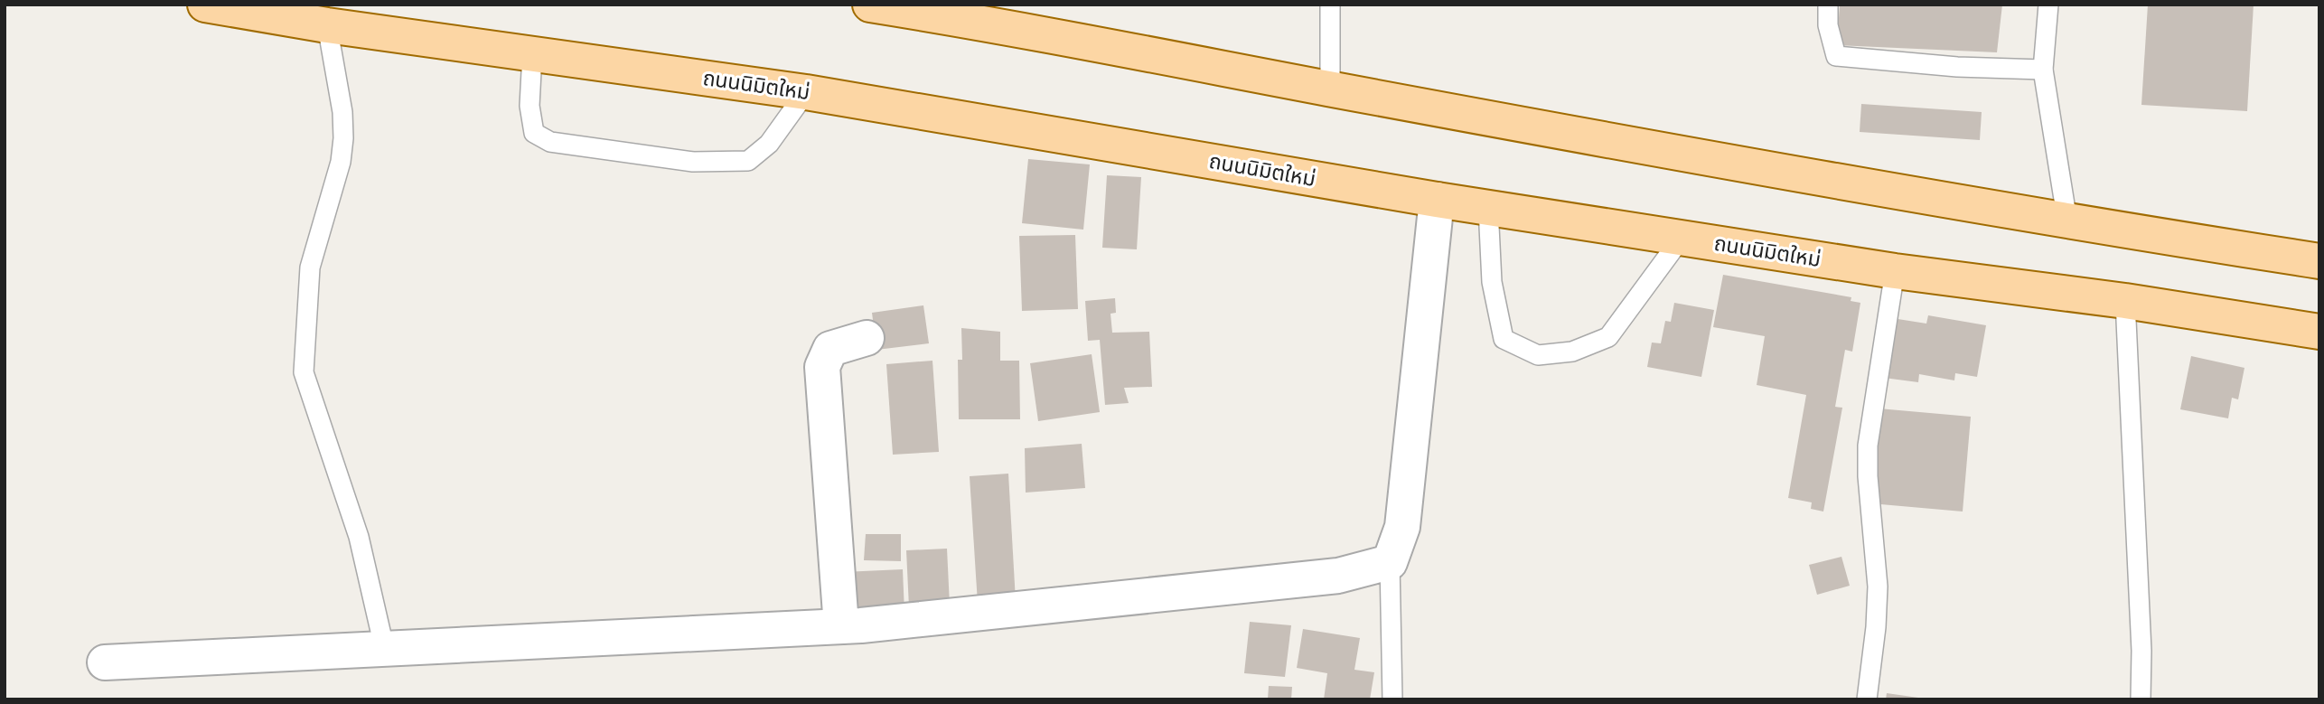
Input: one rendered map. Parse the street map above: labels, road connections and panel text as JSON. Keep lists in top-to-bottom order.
{
  "streets": {
    "main road": ["ถนนนิมิตใหม่"]
  }
}
